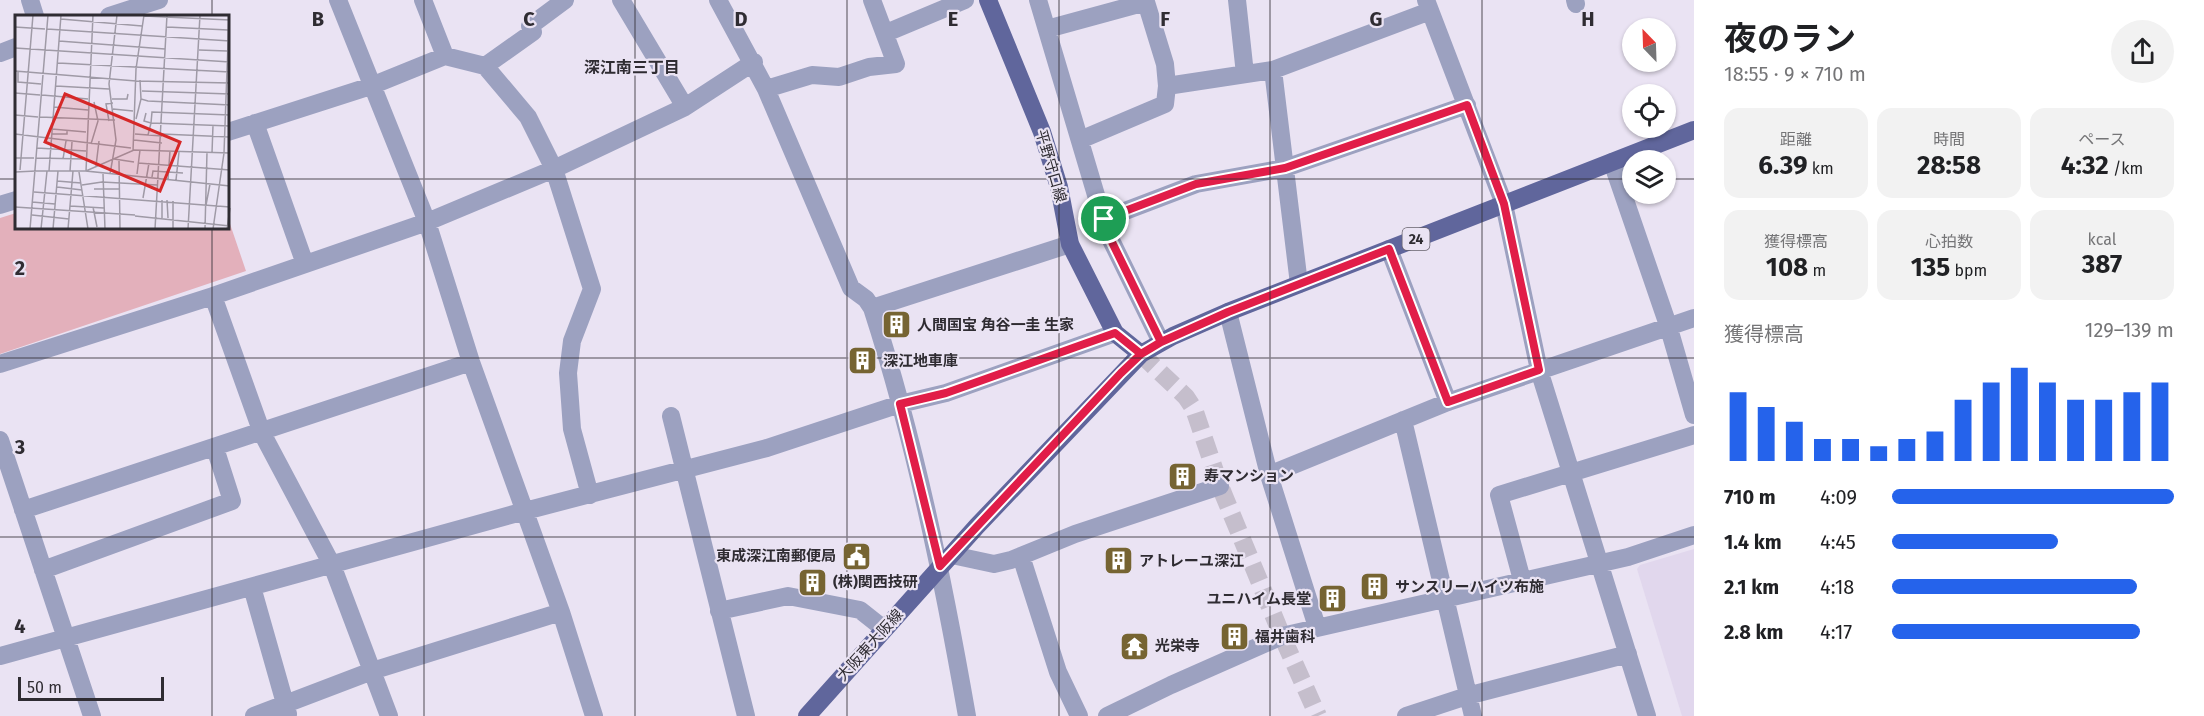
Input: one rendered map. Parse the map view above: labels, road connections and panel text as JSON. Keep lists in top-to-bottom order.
{
  "streets": {
    "main road": ["平野守口線", "24", "大阪東大阪線"]
  },
  "crossings": [
    ["平野守口線", "大阪東大阪線"]
  ],
  "districts": ["深江南三丁目"],
  "places": {
    "building": [
      "人間国宝 角谷一圭 生家",
      "深江地車庫",
      "寿マンション",
      "アトレーユ深江",
      "(株)関西技研",
      "サンスリーハイツ布施",
      "ユニハイム長堂",
      "福井歯科"
    ],
    "public building": ["東成深江南郵便局"],
    "temple": ["光栄寺"]
  },
  "scale_bar": "50 m",
  "north": "top left",
  "page": {
    "heading": ["夜のラン", "18:55 · 9 × 710 m"],
    "stats": [
      ["距離", "6.39 km"],
      ["時間", "28:58"],
      ["ペース", "4:32 /km"],
      ["獲得標高", "108 m"],
      ["心拍数", "135 bpm"],
      ["kcal", "387"]
    ],
    "chart": ["獲得標高", "129–139 m"],
    "list": [
      {
        "name": "710 m",
        "note": "4:09"
      },
      {
        "name": "1.4 km",
        "note": "4:45"
      },
      {
        "name": "2.1 km",
        "note": "4:18"
      },
      {
        "name": "2.8 km",
        "note": "4:17"
      }
    ],
    "scale": "50 m"
  },
  "grid": {
    "columns": [
      "B",
      "C",
      "D",
      "E",
      "F",
      "G",
      "H"
    ],
    "rows": ["2", "3", "4"]
  }
}
